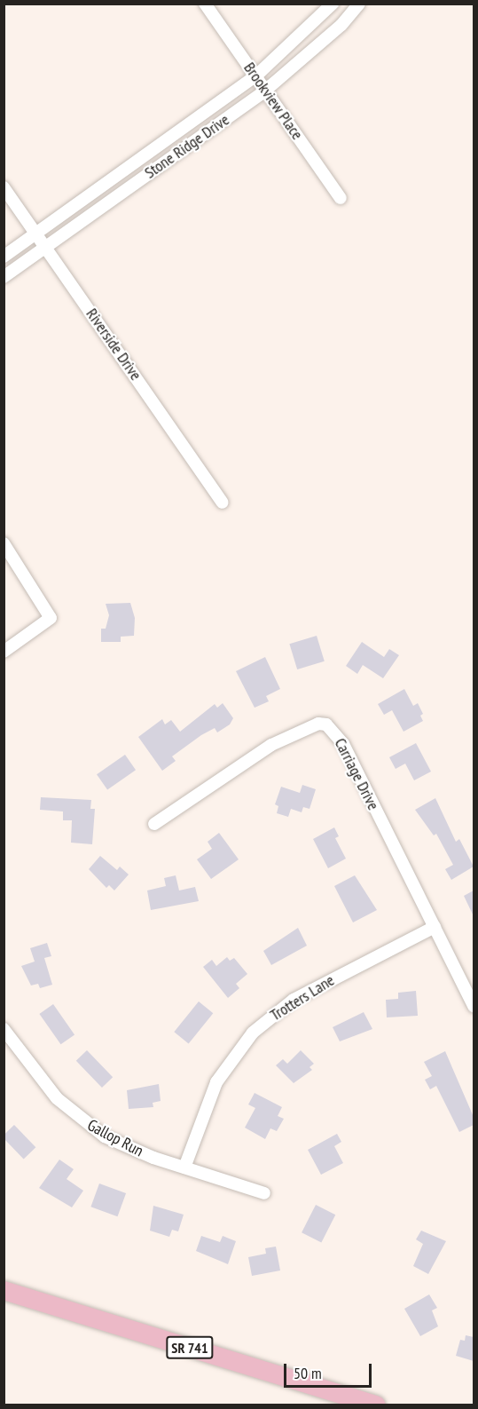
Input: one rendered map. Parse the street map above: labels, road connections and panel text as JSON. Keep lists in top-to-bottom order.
{
  "streets": {
    "main road": ["SR 741"],
    "street": [
      "Brookview Place",
      "Stone Ridge Drive",
      "Riverside Drive",
      "Carriage Drive",
      "Trotters Lane",
      "Gallop Run"
    ]
  },
  "crossings": [
    ["Brookview Place", "Stone Ridge Drive"],
    ["Stone Ridge Drive", "Riverside Drive"],
    ["Carriage Drive", "Trotters Lane"],
    ["Trotters Lane", "Gallop Run"]
  ],
  "scale_bar": "50 m"
}
